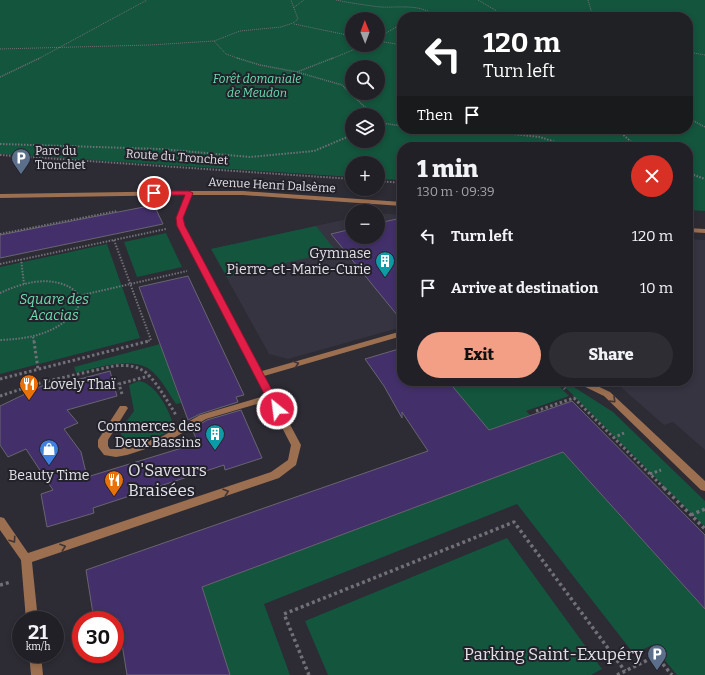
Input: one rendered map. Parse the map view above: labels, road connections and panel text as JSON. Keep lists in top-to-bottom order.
{
  "streets": {
    "street": ["Avenue Henri Dalsème"],
    "path": ["Route du Tronchet"]
  },
  "parks": ["Forêt domaniale de Meudon", "Square des Acacias"],
  "places": {
    "parking": ["Parc du Tronchet", "Parking Saint-Exupéry"],
    "building": ["Gymnase Pierre-et-Marie-Curie", "Commerces des Deux Bassins"],
    "restaurant": ["Lovely Thaï", "O'Saveurs Braisées"],
    "shop": ["Beauty Time"]
  },
  "north": "top",
  "page": {
    "map_buttons": ["+", "−"],
    "turn": ["120 m", "Turn left"],
    "then": "Then",
    "heading": ["1 min", "130 m · 09:39"],
    "list": [
      {
        "name": "Turn left",
        "value": "120 m"
      },
      {
        "name": "Arrive at destination",
        "value": "10 m"
      }
    ],
    "buttons": ["Exit", "Share"],
    "speed": "21 km/h",
    "limit": "30"
  }
}
